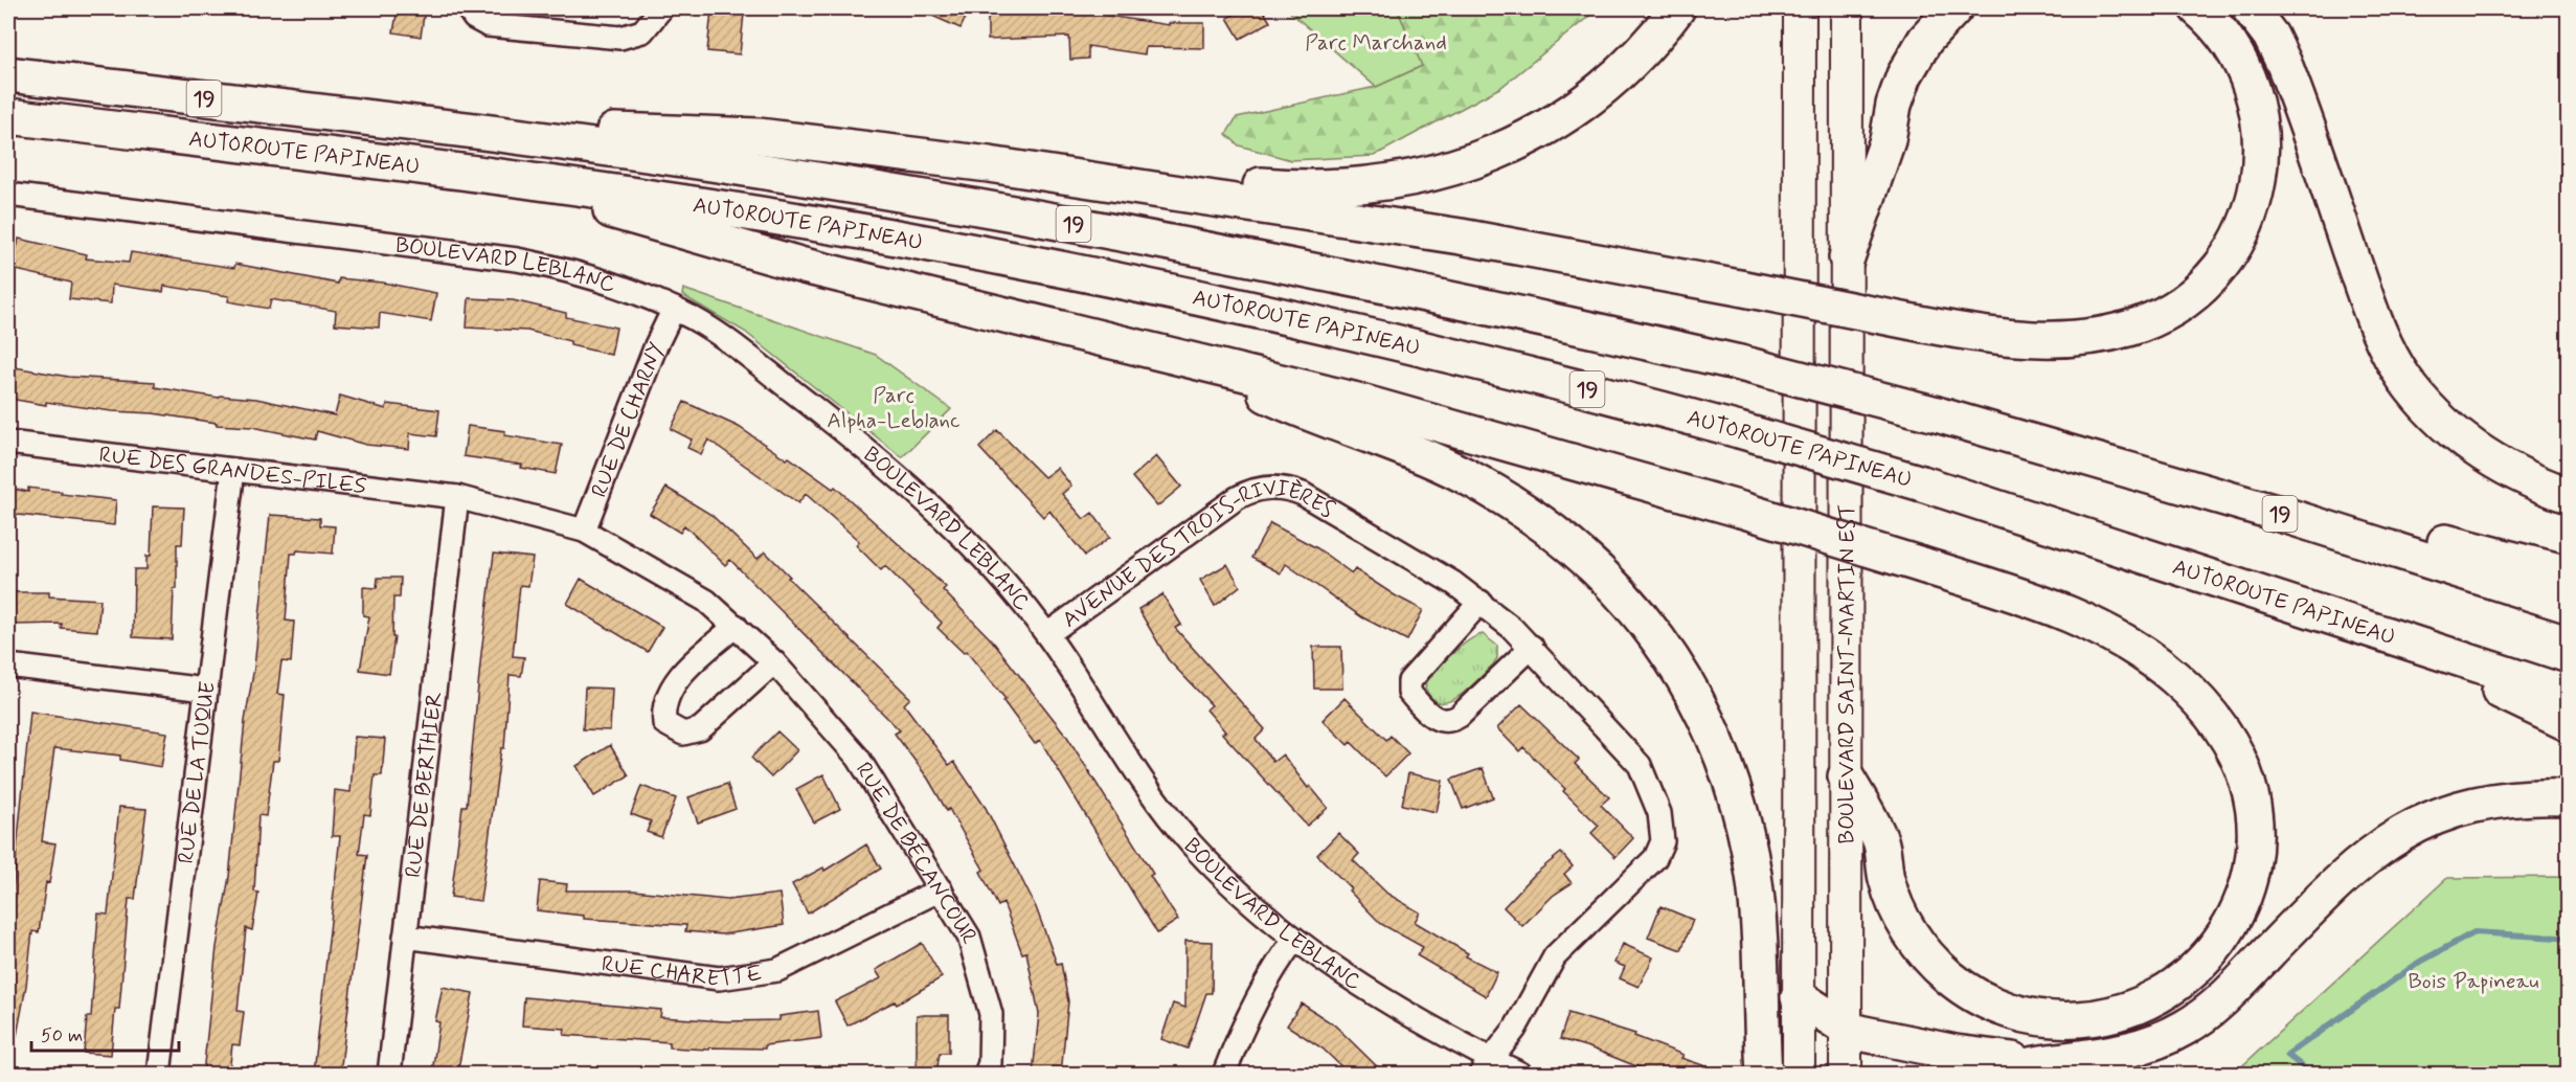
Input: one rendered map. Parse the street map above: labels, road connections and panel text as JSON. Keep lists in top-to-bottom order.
{
  "streets": {
    "highway": ["19", "AUTOROUTE PAPINEAU"],
    "main road": ["BOULEVARD SAINT-MARTIN EST"],
    "street": [
      "BOULEVARD LEBLANC",
      "RUE DE CHARNY",
      "RUE DES GRANDES-PILES",
      "AVENUE DES TROIS-RIVIÈRES",
      "RUE DE LA TUQUE",
      "RUE DE BERTHIER",
      "RUE DE BÉCANCOUR",
      "RUE CHARETTE"
    ]
  },
  "crossings": [
    ["BOULEVARD LEBLANC", "RUE DE CHARNY"],
    ["BOULEVARD LEBLANC", "AVENUE DES TROIS-RIVIÈRES"],
    ["RUE DE CHARNY", "RUE DE BÉCANCOUR"],
    ["RUE DES GRANDES-PILES", "RUE DE LA TUQUE"],
    ["RUE DES GRANDES-PILES", "RUE DE BERTHIER"],
    ["RUE DES GRANDES-PILES", "RUE DE BÉCANCOUR"],
    ["RUE DE BERTHIER", "RUE DE BÉCANCOUR"],
    ["RUE DE BERTHIER", "RUE CHARETTE"],
    ["RUE DE BÉCANCOUR", "RUE CHARETTE"]
  ],
  "parks": ["Parc Marchand", "Parc Alpha-Leblanc", "Bois Papineau"],
  "scale_bar": "50 m"
}
